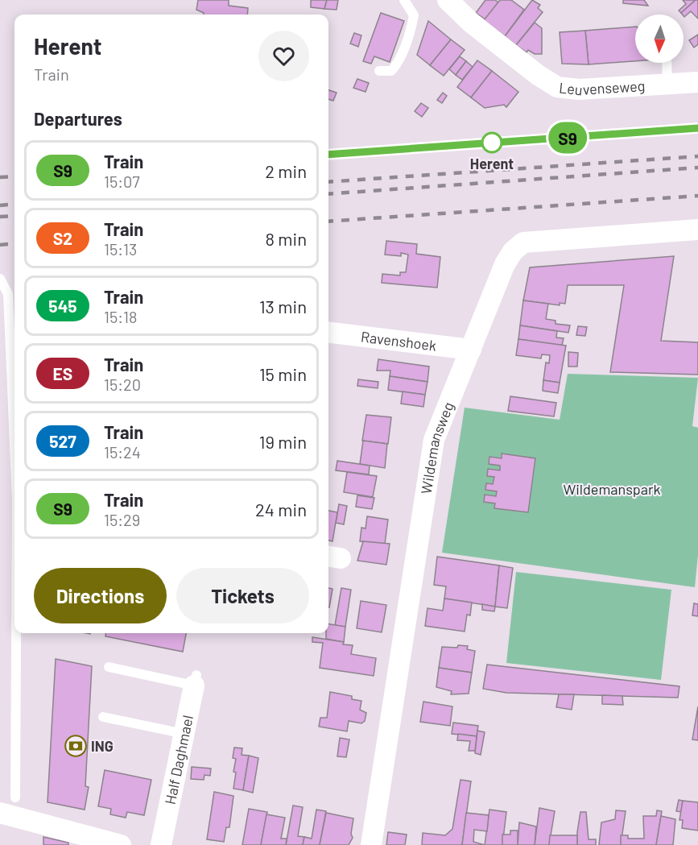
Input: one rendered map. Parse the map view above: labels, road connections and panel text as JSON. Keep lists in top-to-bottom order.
{
  "streets": {
    "street": [
      "Leuvenseweg",
      "Ravenshoek",
      "Wildemansweg",
      "Half Daghmael"
    ]
  },
  "crossings": [
    ["Ravenshoek", "Wildemansweg"]
  ],
  "parks": ["Wildemanspark"],
  "places": {
    "other": ["Herent"],
    "bank": ["ING"]
  },
  "north": "bottom",
  "page": {
    "on_map": "S9",
    "heading": [
      ["Herent", "Train"],
      "Departures"
    ],
    "list": [
      {
        "mark": "S9",
        "name": "Train",
        "note": "15:07",
        "value": "2 min"
      },
      {
        "mark": "S2",
        "name": "Train",
        "note": "15:13",
        "value": "8 min"
      },
      {
        "mark": "545",
        "name": "Train",
        "note": "15:18",
        "value": "13 min"
      },
      {
        "mark": "ES",
        "name": "Train",
        "note": "15:20",
        "value": "15 min"
      },
      {
        "mark": "527",
        "name": "Train",
        "note": "15:24",
        "value": "19 min"
      },
      {
        "mark": "S9",
        "name": "Train",
        "note": "15:29",
        "value": "24 min"
      }
    ],
    "buttons": ["Directions", "Tickets"]
  }
}
